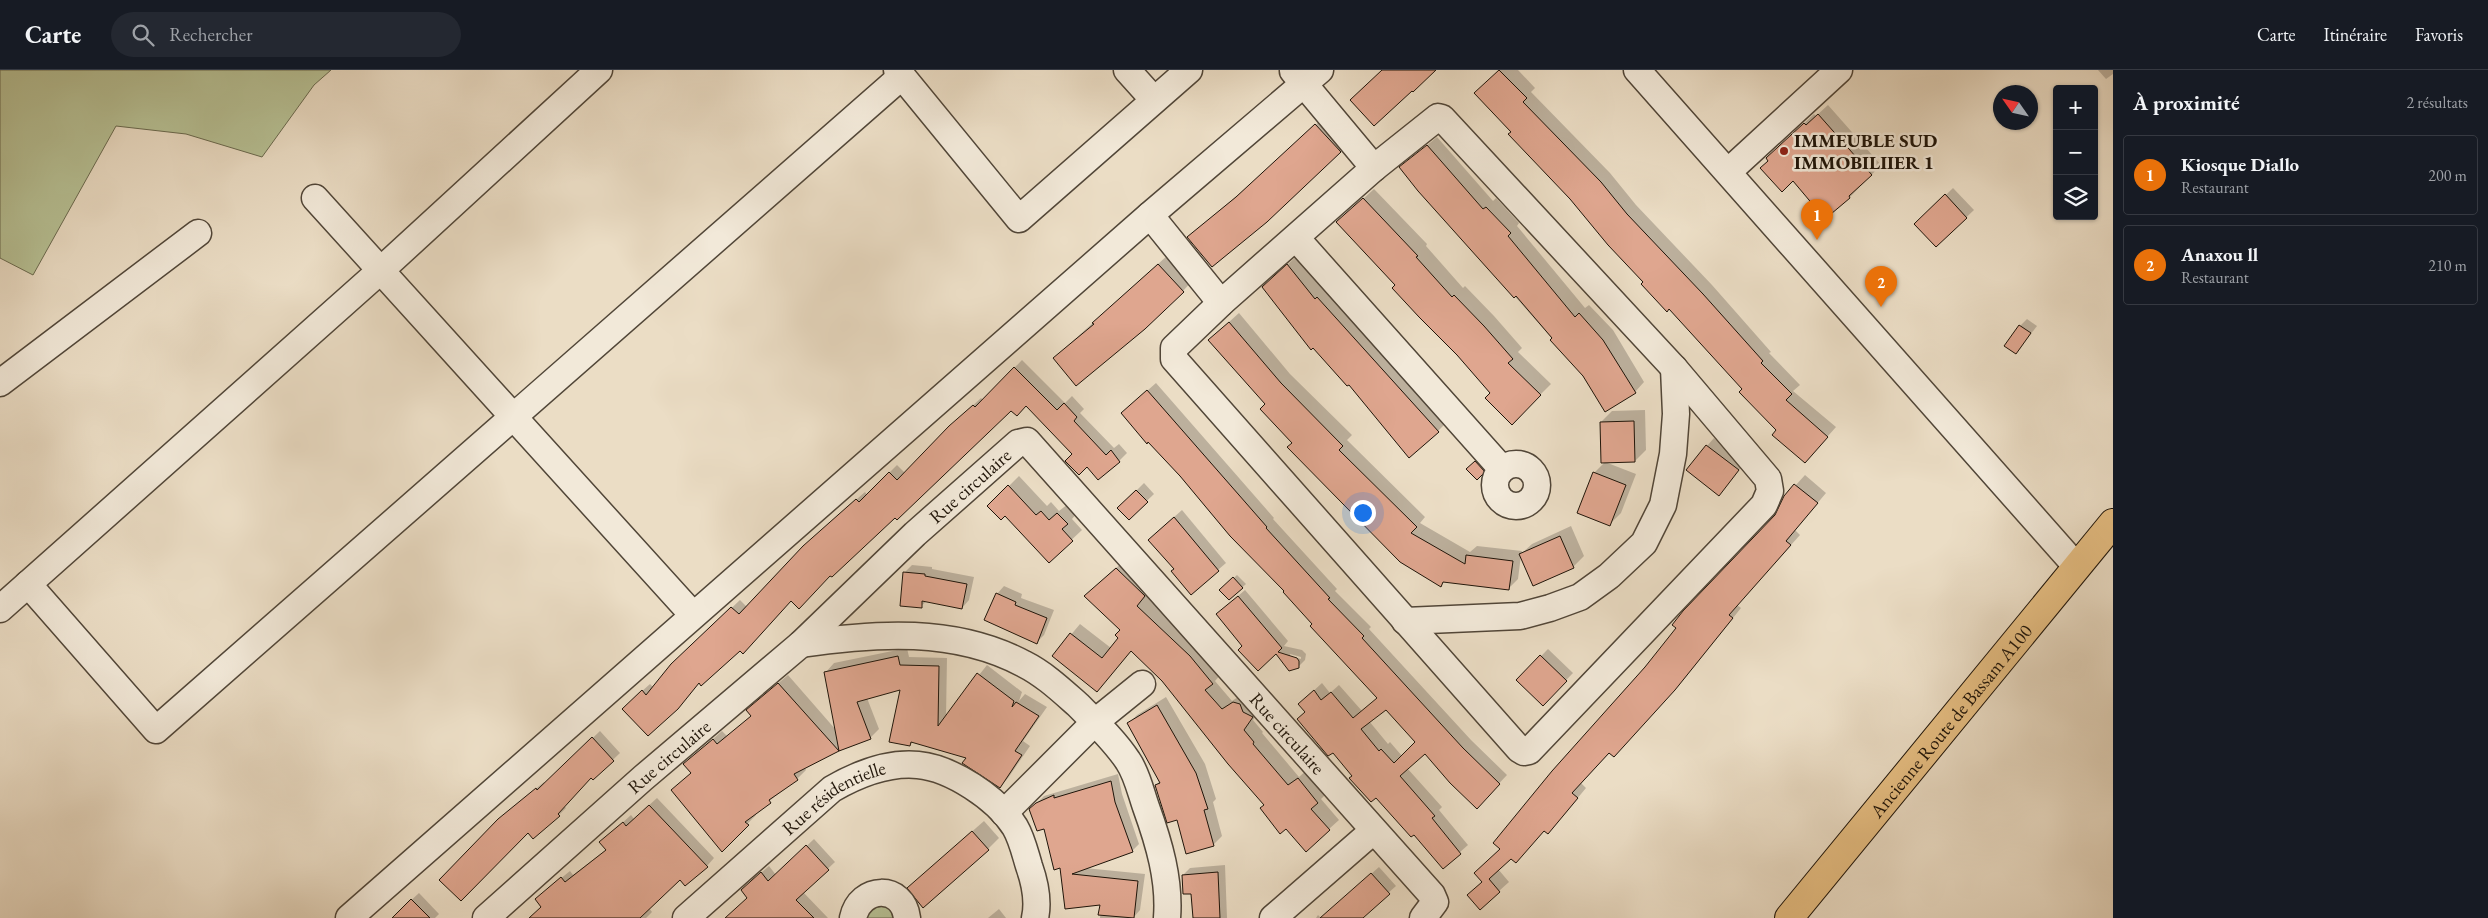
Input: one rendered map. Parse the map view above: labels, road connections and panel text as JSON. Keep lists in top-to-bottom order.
{
  "streets": {
    "main road": ["Ancienne Route de Bassam A100"],
    "street": ["Rue circulaire", "Rue résidentielle"]
  },
  "places": ["IMMEUBLE SUD IMMOBILIIER 1"],
  "north": "top left",
  "page": {
    "header": "Carte",
    "search": "Rechercher",
    "nav": ["Carte", "Itinéraire", "Favoris"],
    "heading": ["À proximité", "2 résultats"],
    "map_buttons": ["+", "−"],
    "list": [
      {
        "mark": "1",
        "name": "Kiosque Diallo",
        "note": "Restaurant",
        "value": "200 m"
      },
      {
        "mark": "2",
        "name": "Anaxou ll",
        "note": "Restaurant",
        "value": "210 m"
      }
    ],
    "pins": ["1", "2"]
  }
}
